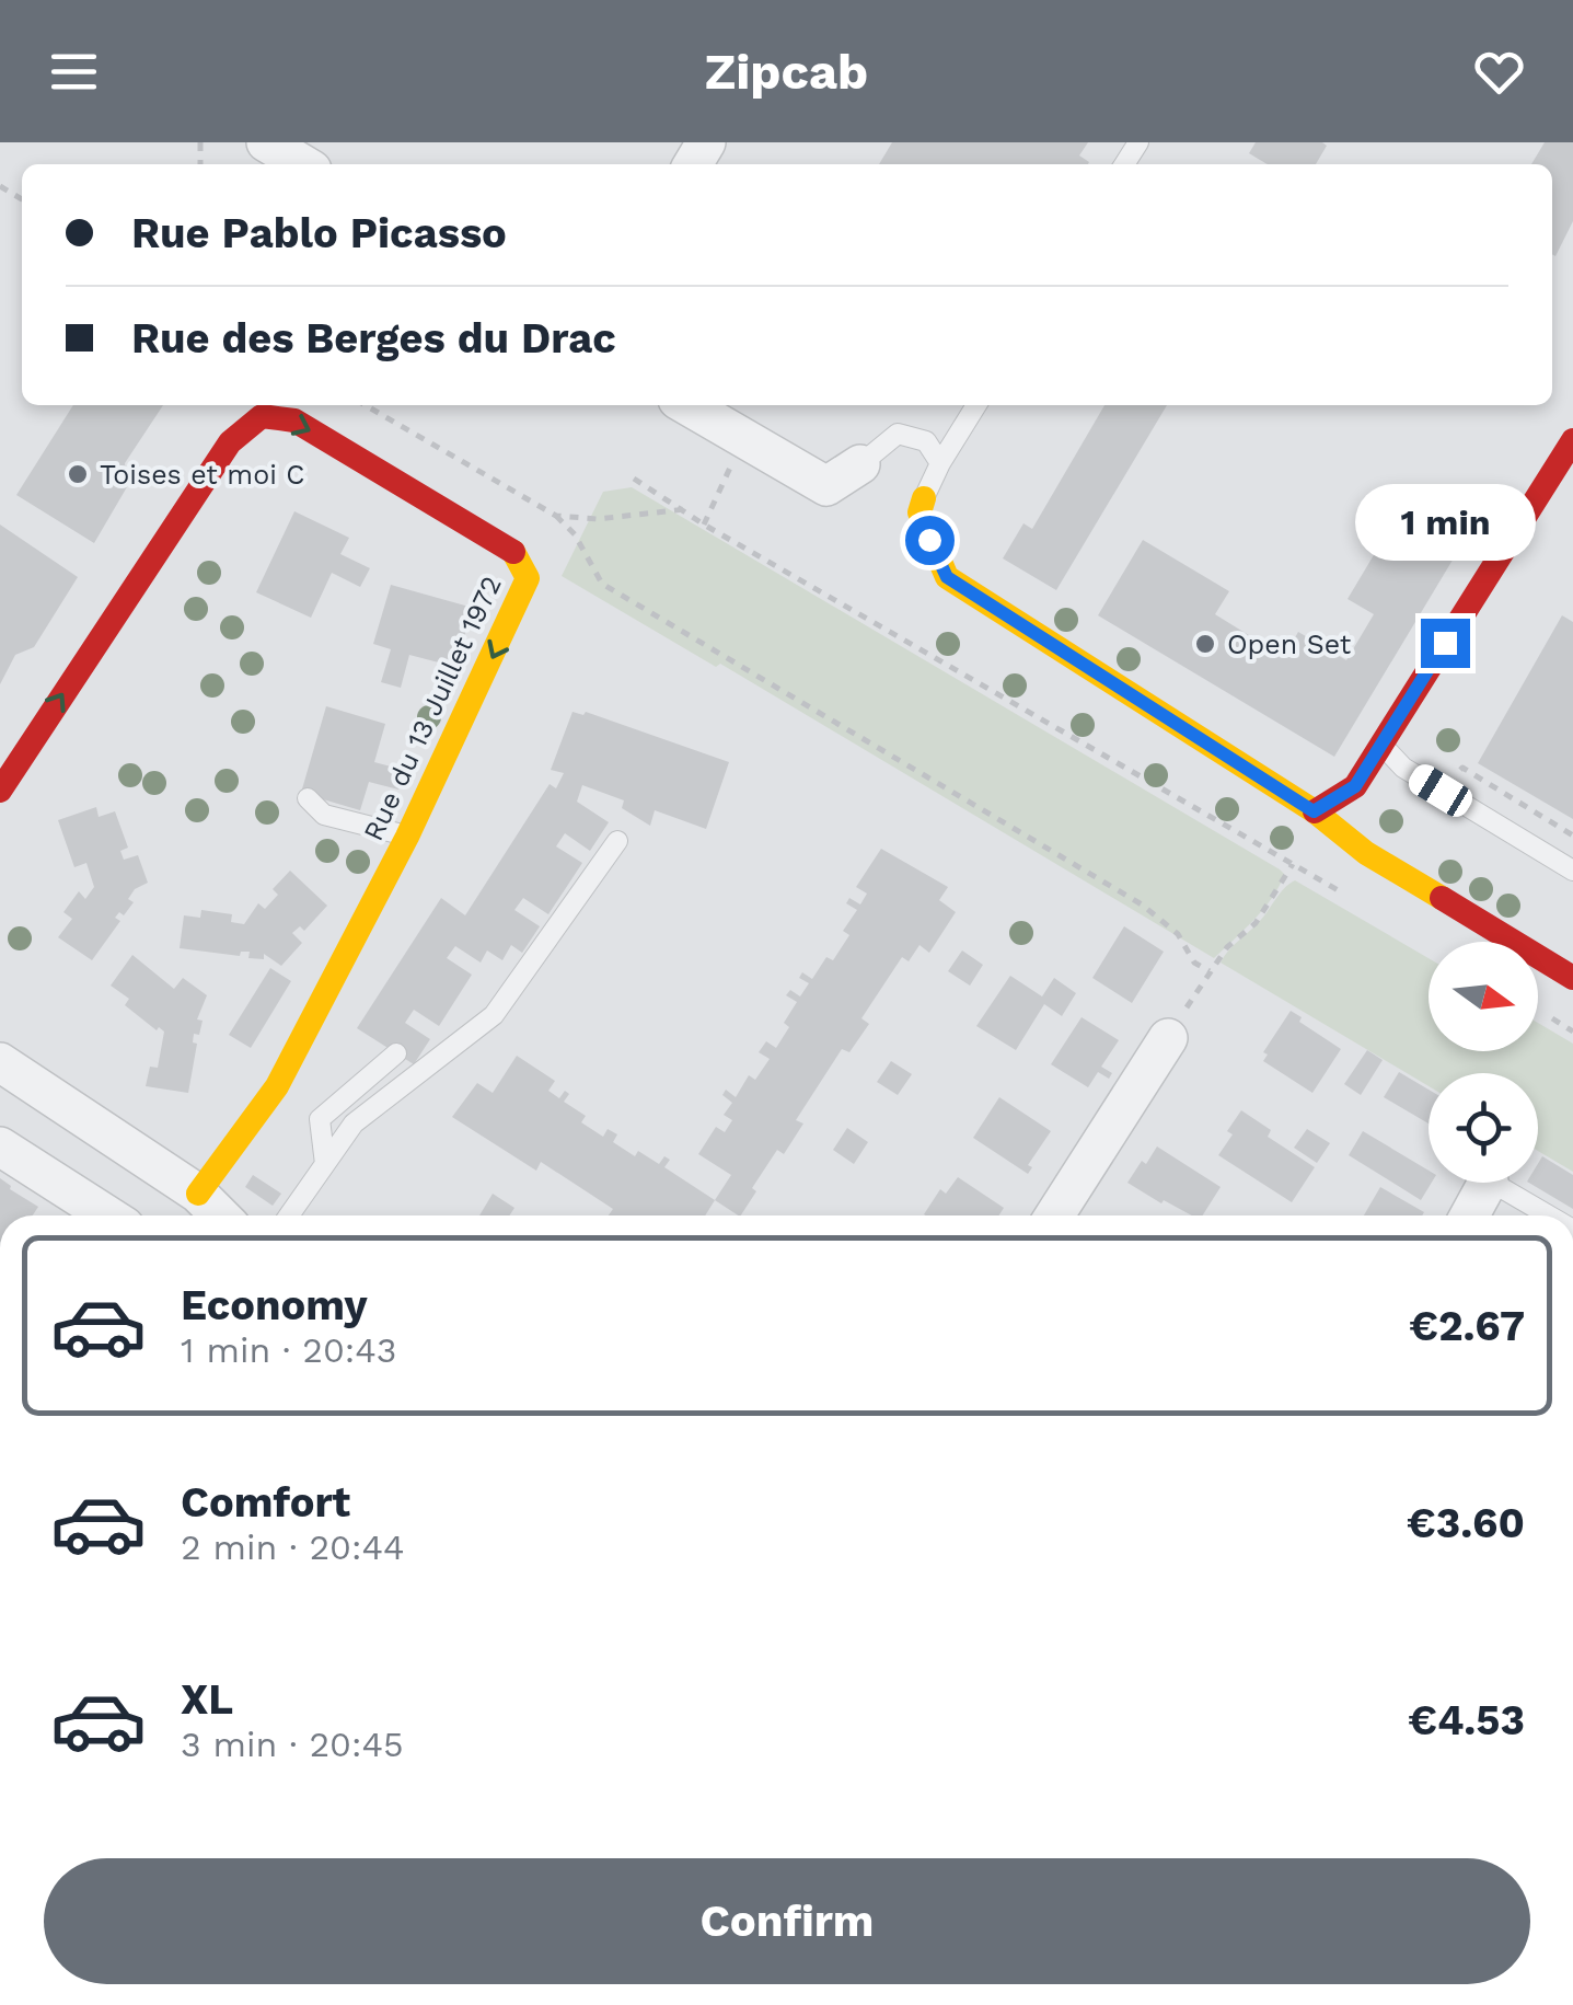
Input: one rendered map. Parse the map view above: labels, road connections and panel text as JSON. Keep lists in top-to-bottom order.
{
  "streets": {
    "street": ["Rue du 13 Juillet 1972"]
  },
  "places": ["Toises et moi C", "Open Set"],
  "north": "right",
  "page": {
    "header": "Zipcab",
    "banner": ["Rue Pablo Picasso", "Rue des Berges du Drac"],
    "bubble": "1 min",
    "list": [
      {
        "name": "Economy",
        "note": "1 min · 20:43",
        "value": "€2.67"
      },
      {
        "name": "Comfort",
        "note": "2 min · 20:44",
        "value": "€3.60"
      },
      {
        "name": "XL",
        "note": "3 min · 20:45",
        "value": "€4.53"
      }
    ],
    "buttons": "Confirm"
  }
}
